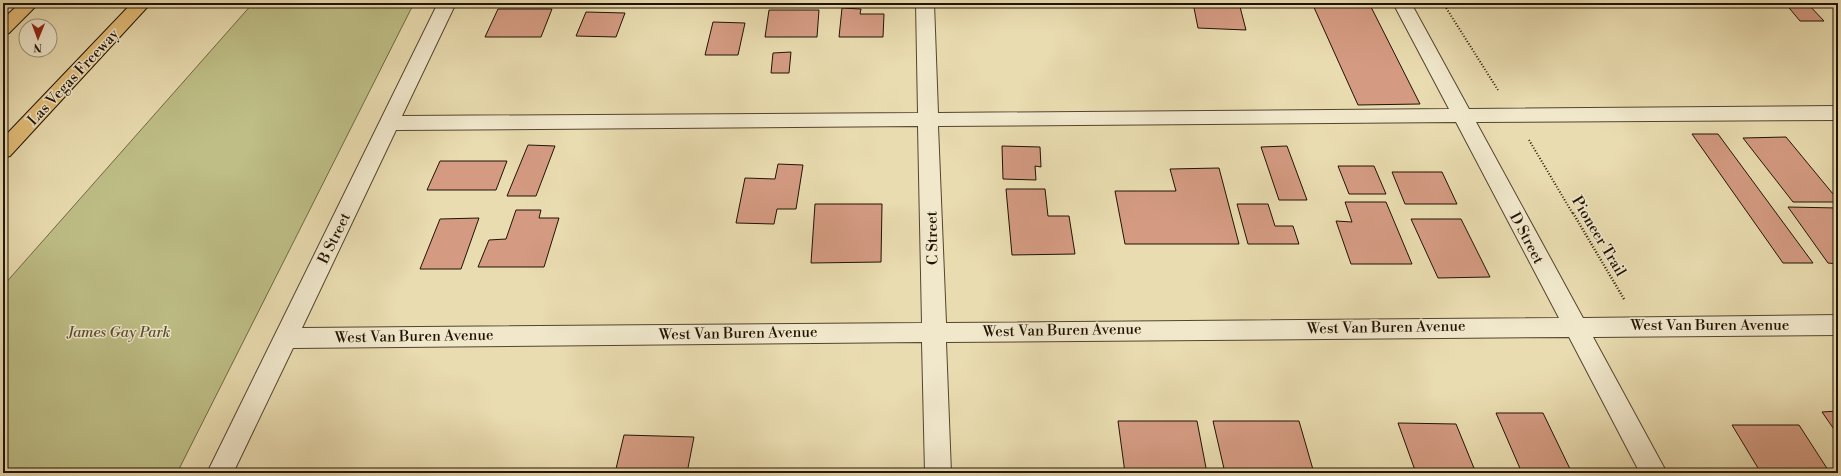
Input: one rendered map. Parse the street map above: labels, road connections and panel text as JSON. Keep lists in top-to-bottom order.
{
  "streets": {
    "highway": ["Las Vegas Freeway"],
    "street": [
      "B Street",
      "C Street",
      "D Street",
      "West Van Buren Avenue"
    ],
    "path": ["Pioneer Trail"]
  },
  "crossings": [
    ["B Street", "West Van Buren Avenue"],
    ["C Street", "West Van Buren Avenue"],
    ["D Street", "West Van Buren Avenue"]
  ],
  "parks": ["James Gay Park"],
  "north": "bottom"
}
